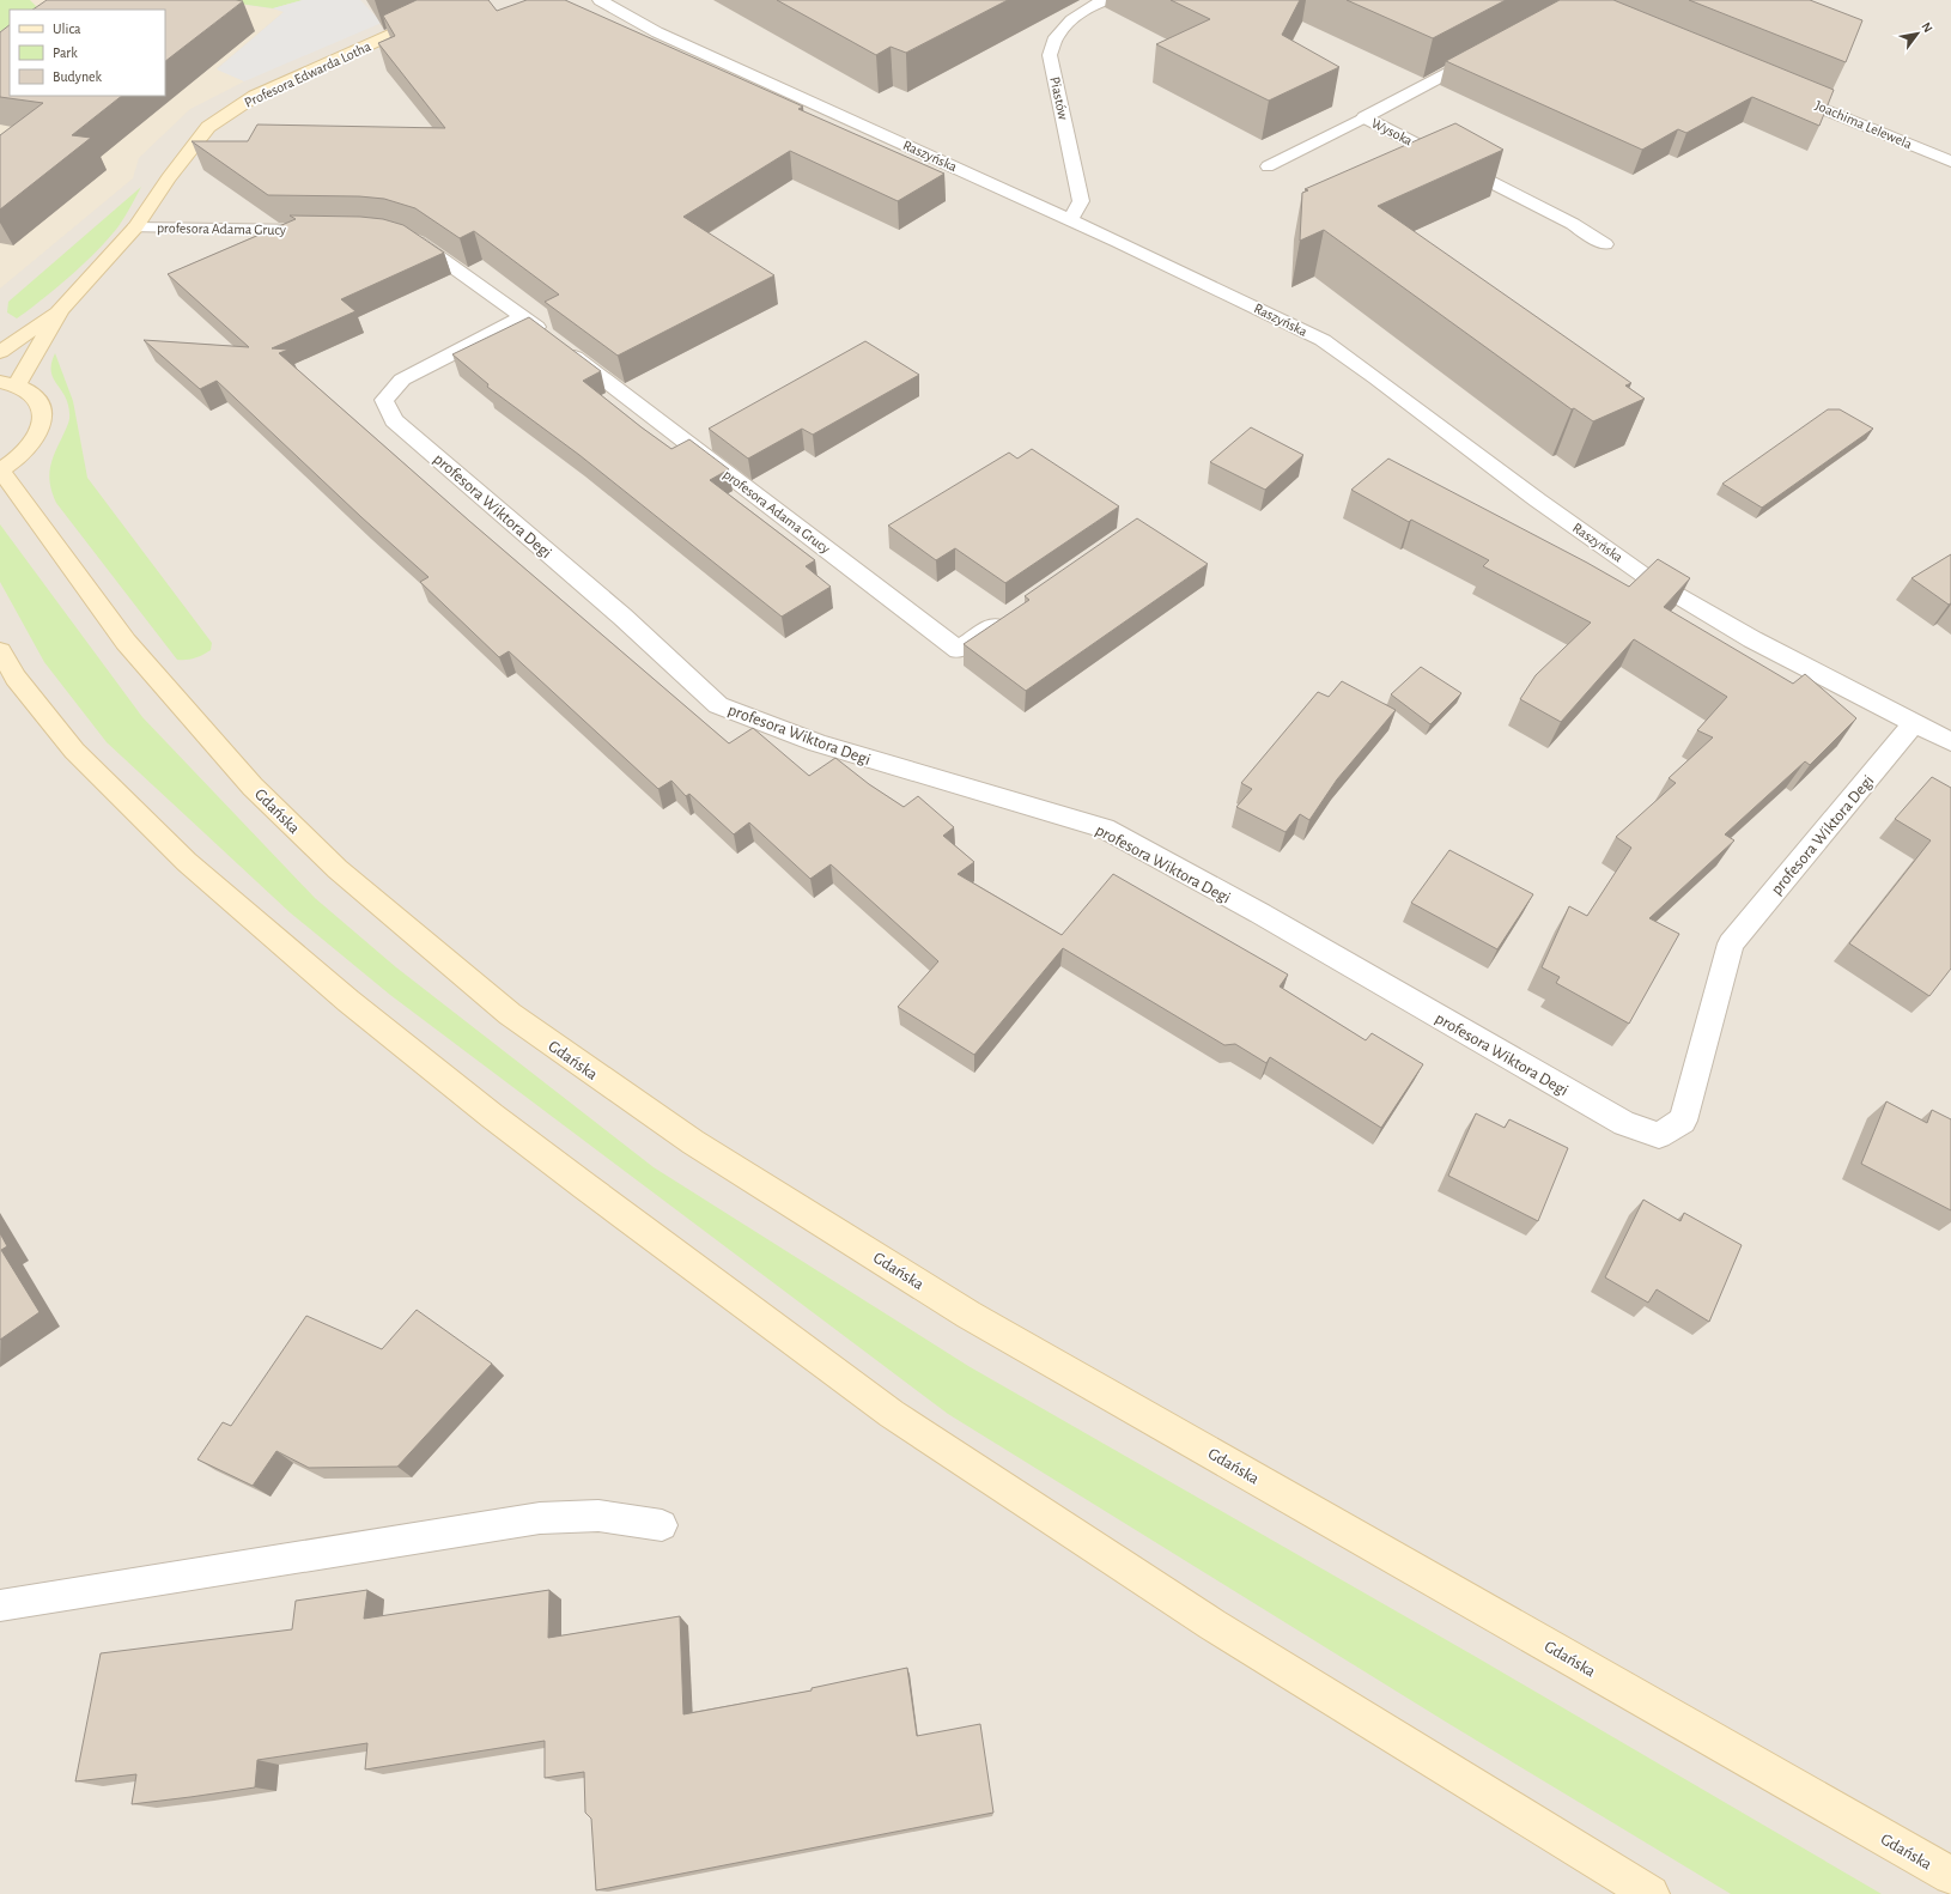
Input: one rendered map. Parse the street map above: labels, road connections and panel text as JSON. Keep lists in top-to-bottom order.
{
  "streets": {
    "main road": ["Profesora Edwarda Lotha", "Gdańska"],
    "street": [
      "Piastów",
      "Joachima Lelewela",
      "Wysoka",
      "Raszyńska",
      "profesora Adama Grucy",
      "profesora Wiktora Degi"
    ]
  },
  "crossings": [
    ["Profesora Edwarda Lotha", "profesora Adama Grucy"],
    ["Piastów", "Raszyńska"],
    ["Raszyńska", "profesora Wiktora Degi"],
    ["profesora Adama Grucy", "profesora Wiktora Degi"]
  ],
  "legend": ["Ulica", "Park", "Budynek"],
  "north": "top right"
}
